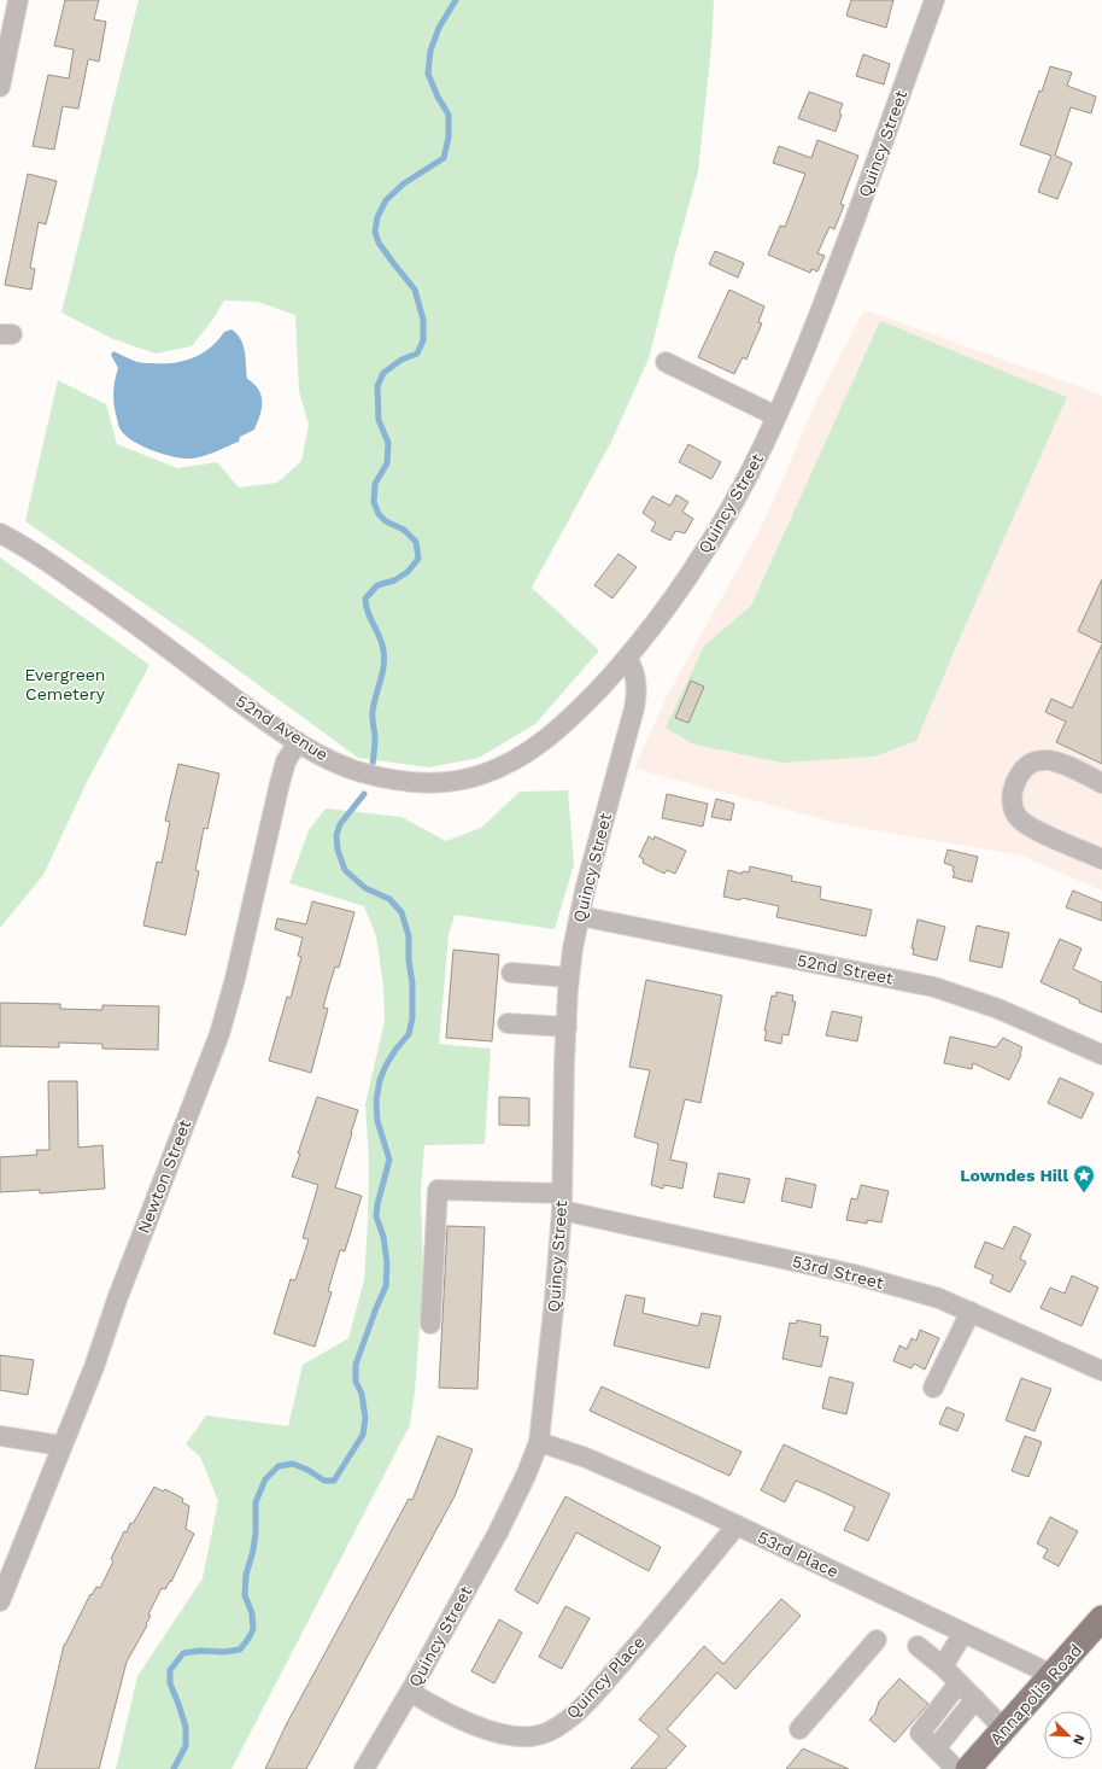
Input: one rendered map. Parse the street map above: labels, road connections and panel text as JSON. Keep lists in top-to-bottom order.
{
  "streets": {
    "main road": ["Annapolis Road"],
    "street": [
      "Quincy Street",
      "52nd Avenue",
      "52nd Street",
      "Newton Street",
      "53rd Street",
      "53rd Place",
      "Quincy Place"
    ]
  },
  "crossings": [
    ["Quincy Street", "52nd Avenue"],
    ["Quincy Street", "52nd Street"],
    ["Quincy Street", "53rd Street"],
    ["Quincy Street", "53rd Place"],
    ["Quincy Street", "Quincy Place"],
    ["52nd Avenue", "Newton Street"],
    ["53rd Place", "Quincy Place"],
    ["53rd Place", "Annapolis Road"]
  ],
  "parks": ["Evergreen Cemetery"],
  "places": {
    "place": ["Lowndes Hill"]
  },
  "north": "bottom right"
}
